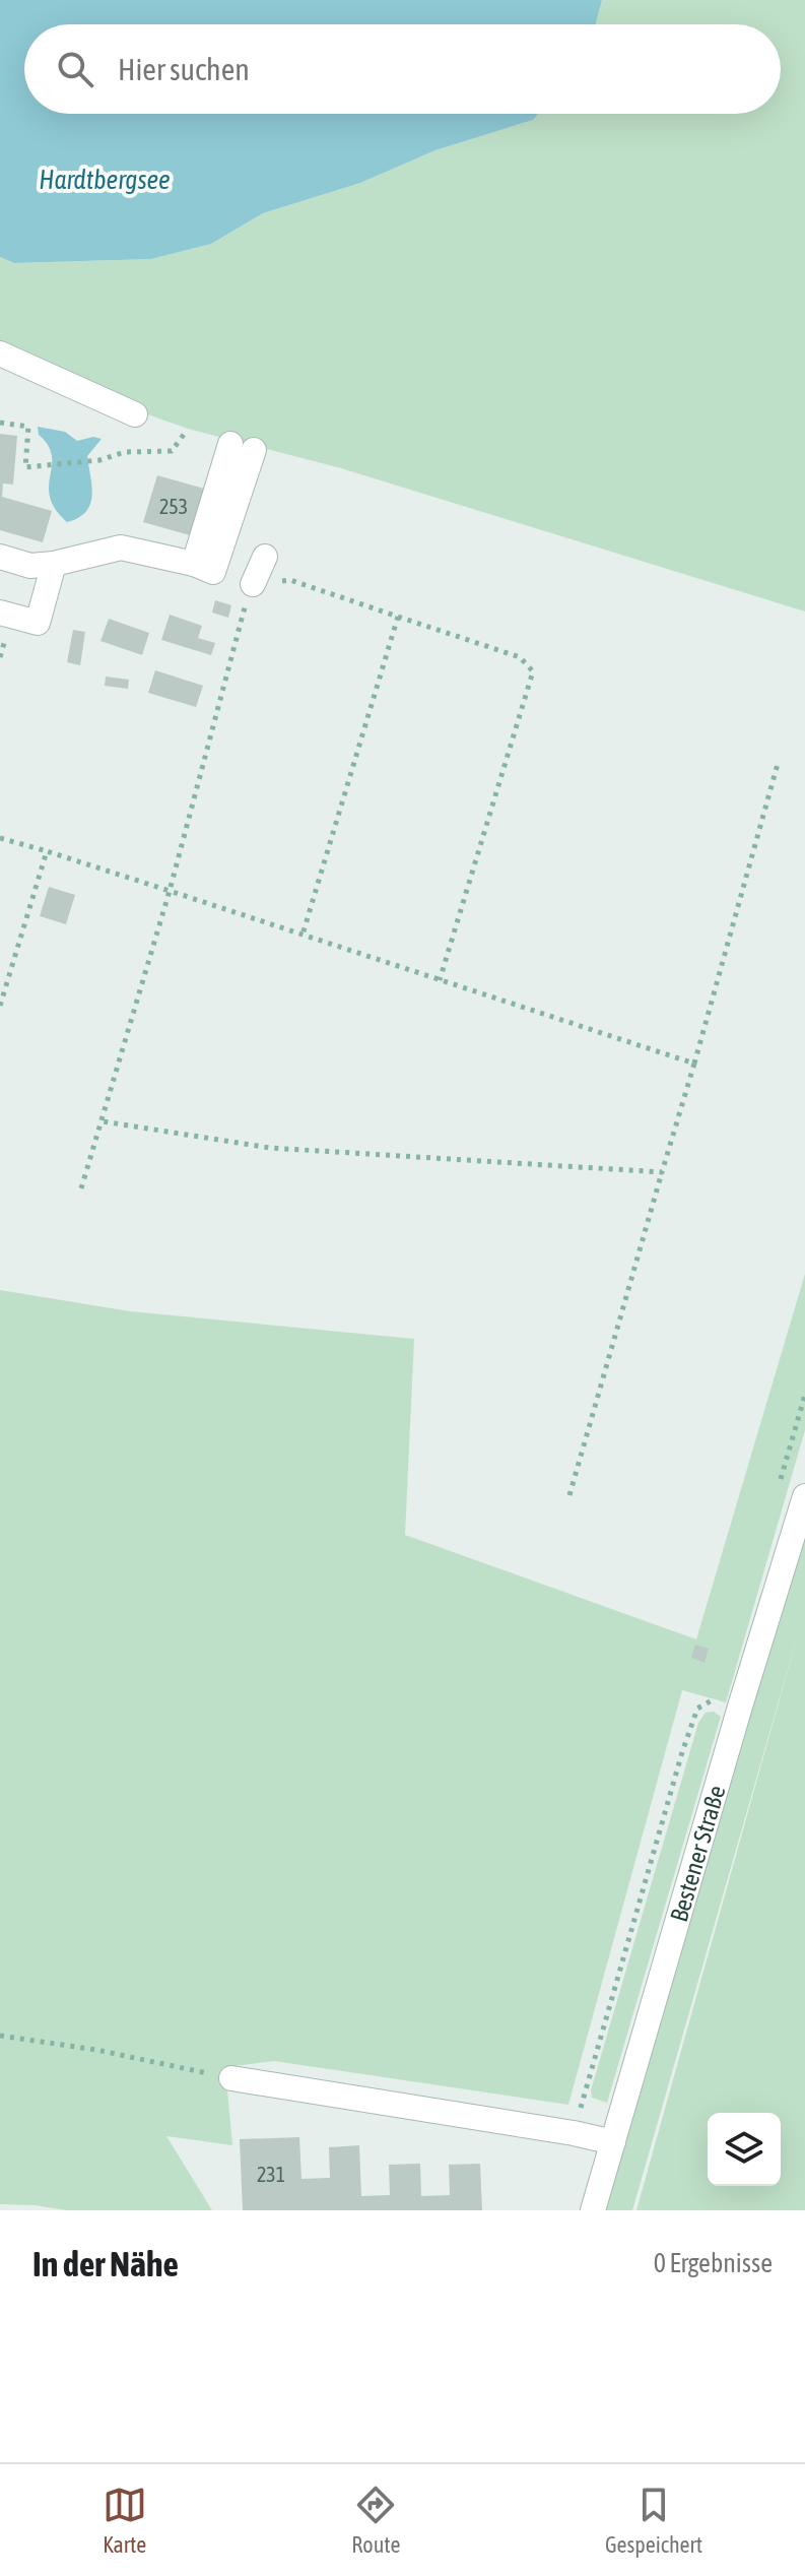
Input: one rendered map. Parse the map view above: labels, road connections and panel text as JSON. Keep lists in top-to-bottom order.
{
  "streets": {
    "street": ["Bestener Straße"]
  },
  "water": ["Hardtbergsee"],
  "house_numbers": ["253", "231"],
  "page": {
    "search": "Hier suchen",
    "heading": ["In der Nähe", "0 Ergebnisse"],
    "nav": ["Karte", "Route", "Gespeichert"]
  }
}
